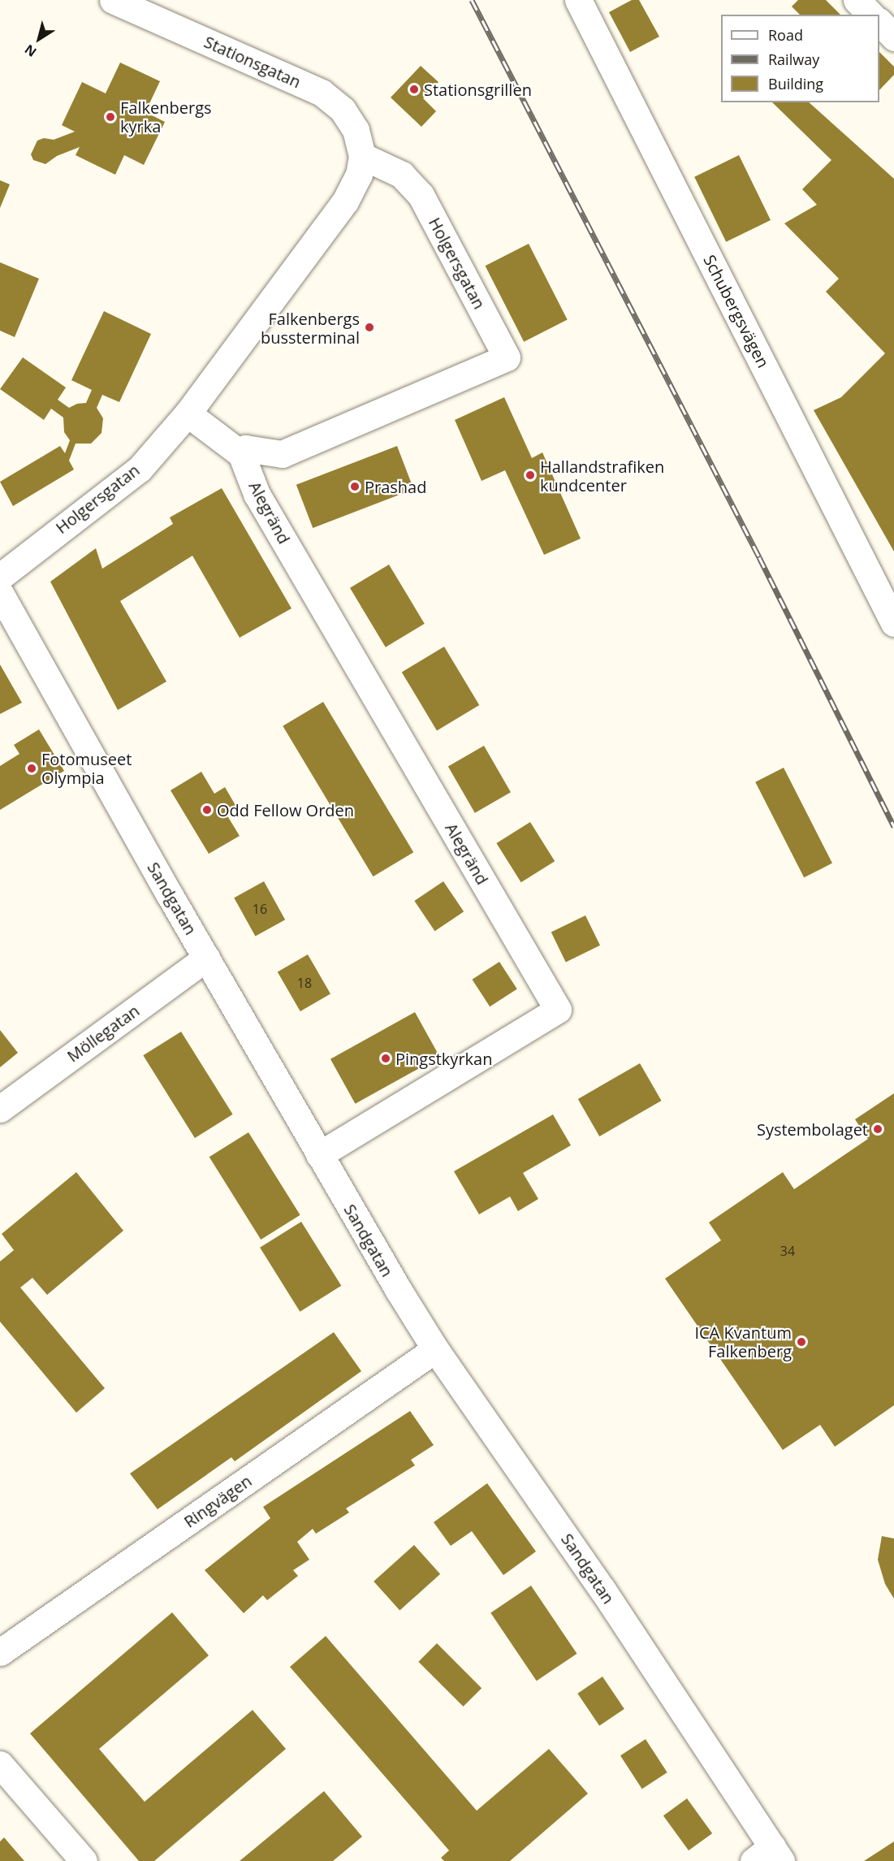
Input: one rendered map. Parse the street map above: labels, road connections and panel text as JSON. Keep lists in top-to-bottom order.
{
  "streets": {
    "street": [
      "Stationsgatan",
      "Holgersgatan",
      "Schubergsvägen",
      "Alegränd",
      "Sandgatan",
      "Möllegatan",
      "Ringvägen"
    ]
  },
  "crossings": [
    ["Stationsgatan", "Holgersgatan"],
    ["Holgersgatan", "Alegränd"],
    ["Alegränd", "Sandgatan"],
    ["Sandgatan", "Möllegatan"],
    ["Sandgatan", "Ringvägen"]
  ],
  "places": [
    "Stationsgrillen",
    "Falkenbergs kyrka",
    "Falkenbergs bussterminal",
    "Hallandstrafiken kundcenter",
    "Prashad",
    "Fotomuseet Olympia",
    "Odd Fellow Orden",
    "Pingstkyrkan",
    "Systembolaget",
    "ICA Kvantum Falkenberg"
  ],
  "house_numbers": ["16", "18", "34"],
  "legend": ["Road", "Railway", "Building"],
  "north": "bottom left"
}
